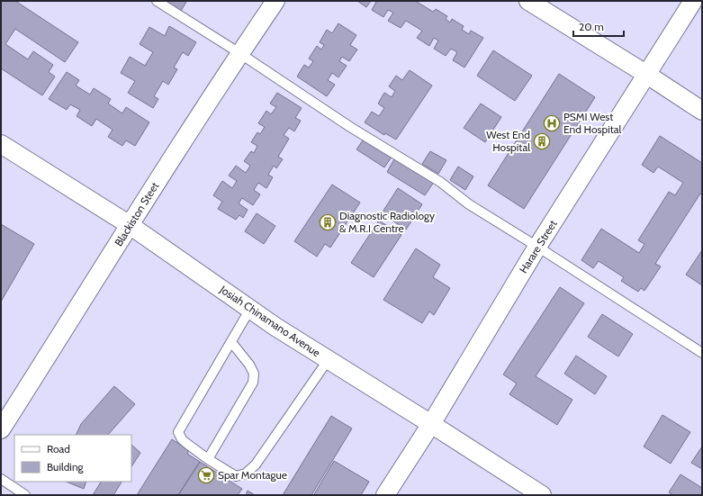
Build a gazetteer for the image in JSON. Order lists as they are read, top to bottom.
{
  "streets": {
    "street": ["Blackiston Steet", "Harare Street", "Josiah Chinamano Avenue"]
  },
  "crossings": [
    ["Blackiston Steet", "Josiah Chinamano Avenue"],
    ["Harare Street", "Josiah Chinamano Avenue"]
  ],
  "places": {
    "hospital": ["PSMI West End Hospital"],
    "building": ["West End Hospital", "Diagnostic Radiology & M.R.I Centre"],
    "supermarket": ["Spar Montague"]
  },
  "legend": ["Road", "Building"],
  "scale_bar": "20 m"
}
